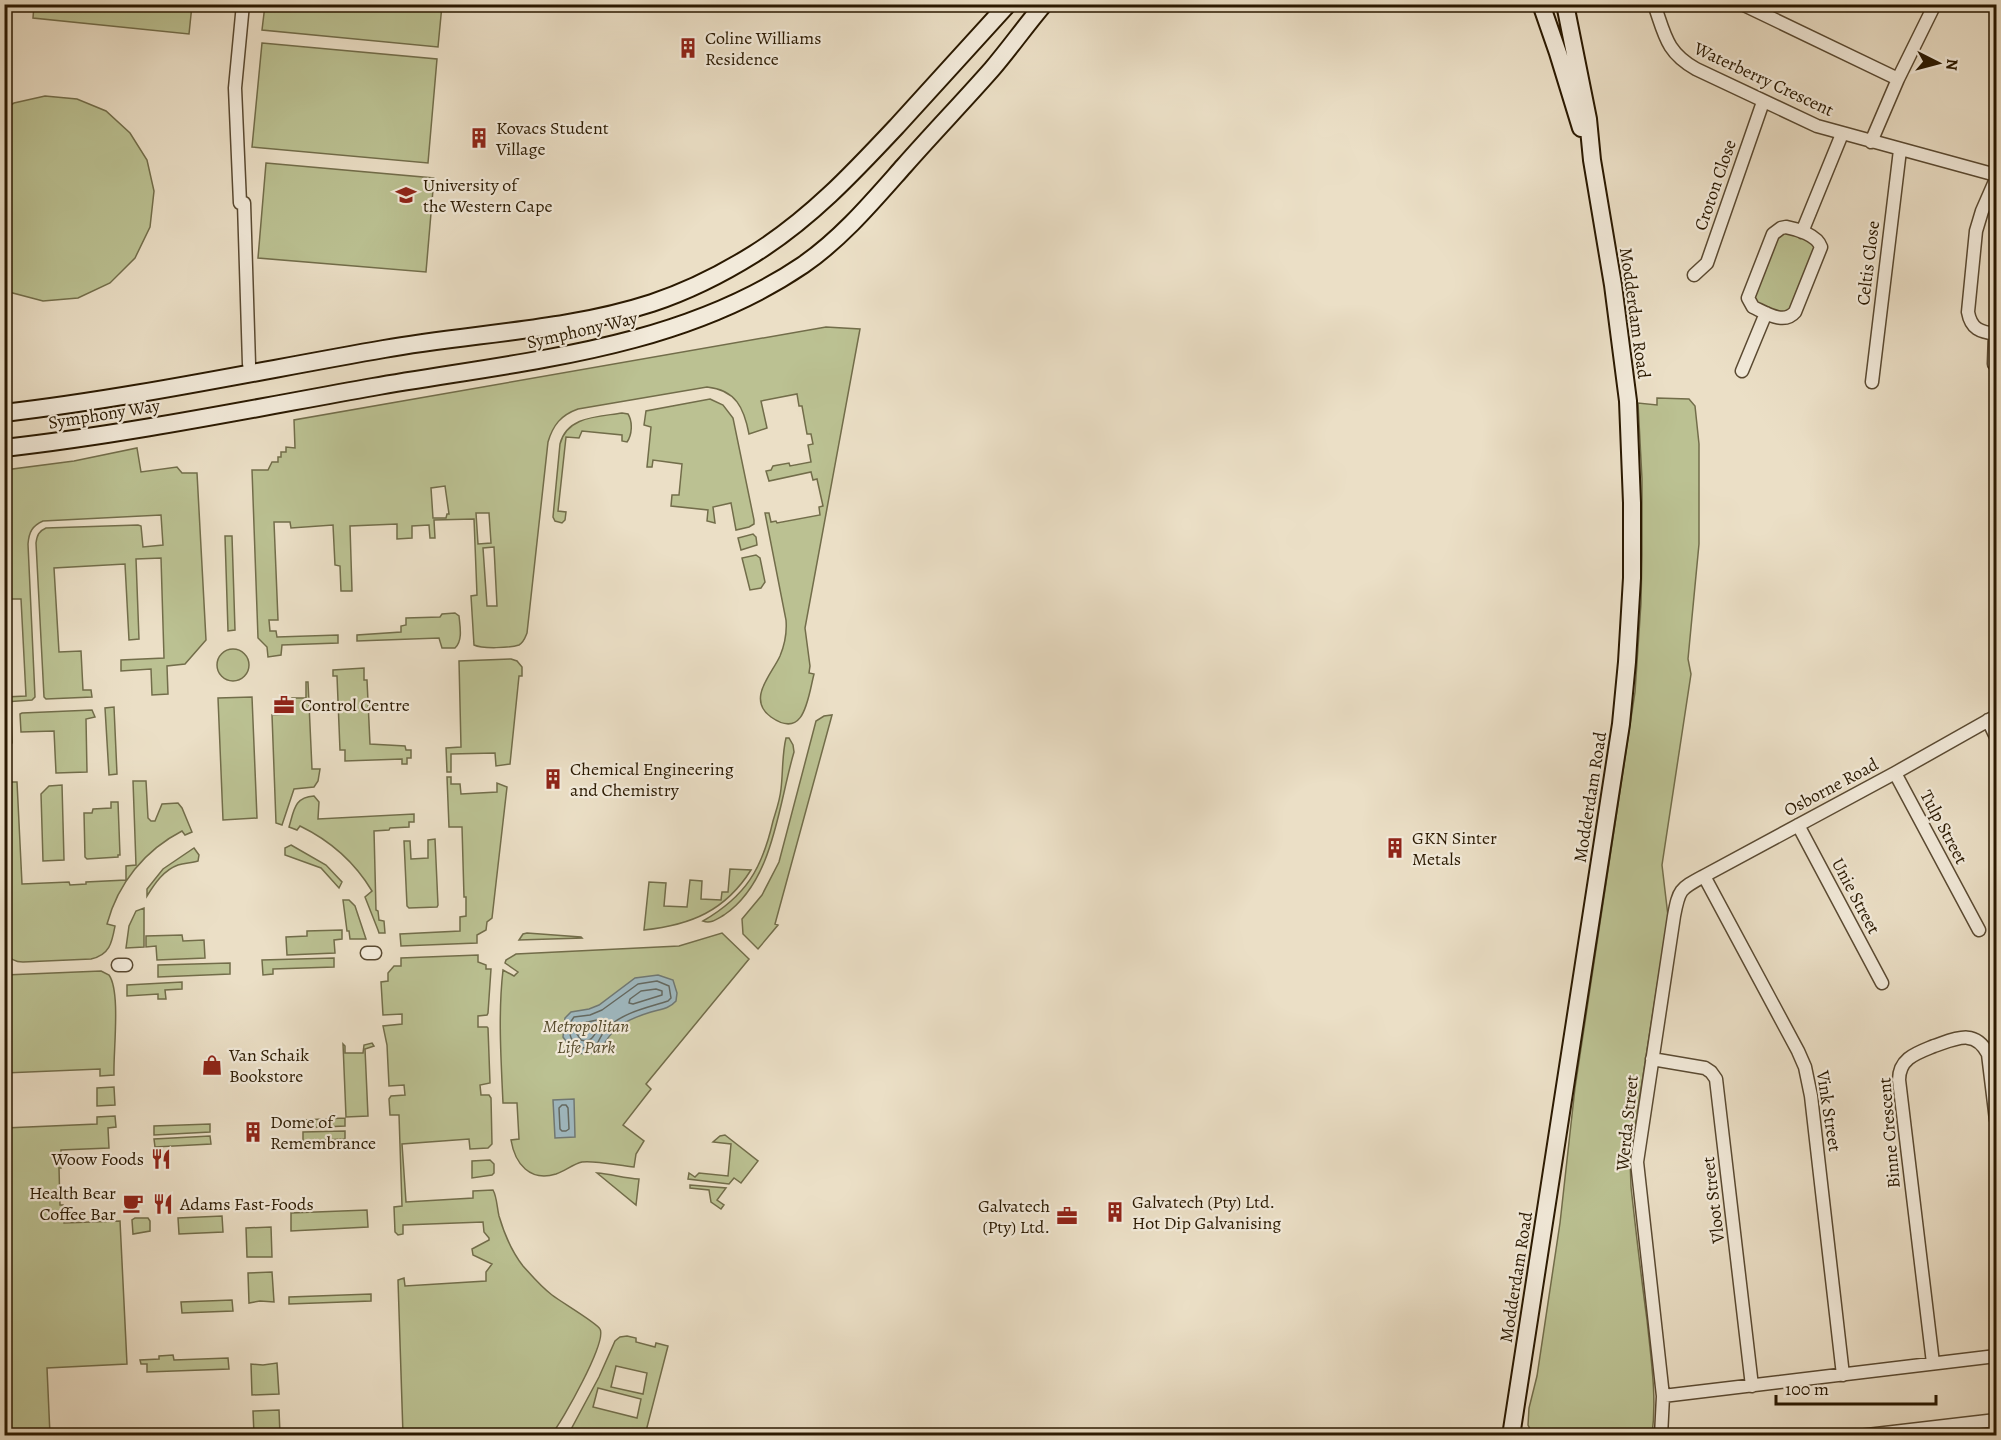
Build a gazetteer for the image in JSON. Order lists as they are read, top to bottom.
{
  "streets": {
    "main road": ["Modderdam Road", "Symphony Way"],
    "street": [
      "Waterberry Crescent",
      "Croton Close",
      "Celtis Close",
      "Osborne Road",
      "Tulp Street",
      "Unie Street",
      "Vink Street",
      "Werda Street",
      "Binne Crescent",
      "Vloot Street"
    ]
  },
  "crossings": [
    ["Waterberry Crescent", "Croton Close"],
    ["Waterberry Crescent", "Celtis Close"],
    ["Osborne Road", "Tulp Street"],
    ["Osborne Road", "Unie Street"],
    ["Osborne Road", "Vink Street"],
    ["Osborne Road", "Werda Street"],
    ["Werda Street", "Vloot Street"]
  ],
  "parks": ["Metropolitan Life Park"],
  "places": {
    "building": [
      "Coline Williams Residence",
      "Kovacs Student Village",
      "Chemical Engineering and Chemistry",
      "GKN Sinter Metals",
      "Dome of Remembrance",
      "Galvatech (Pty) Ltd. Hot Dip Galvanising"
    ],
    "school or university": ["University of the Western Cape"],
    "office": ["Control Centre", "Galvatech (Pty) Ltd."],
    "shop": ["Van Schaik Bookstore"],
    "restaurant": ["Woow Foods", "Adams Fast-Foods"],
    "cafe": ["Health Bear Coffee Bar"]
  },
  "scale_bar": "100 m",
  "north": "right"
}
